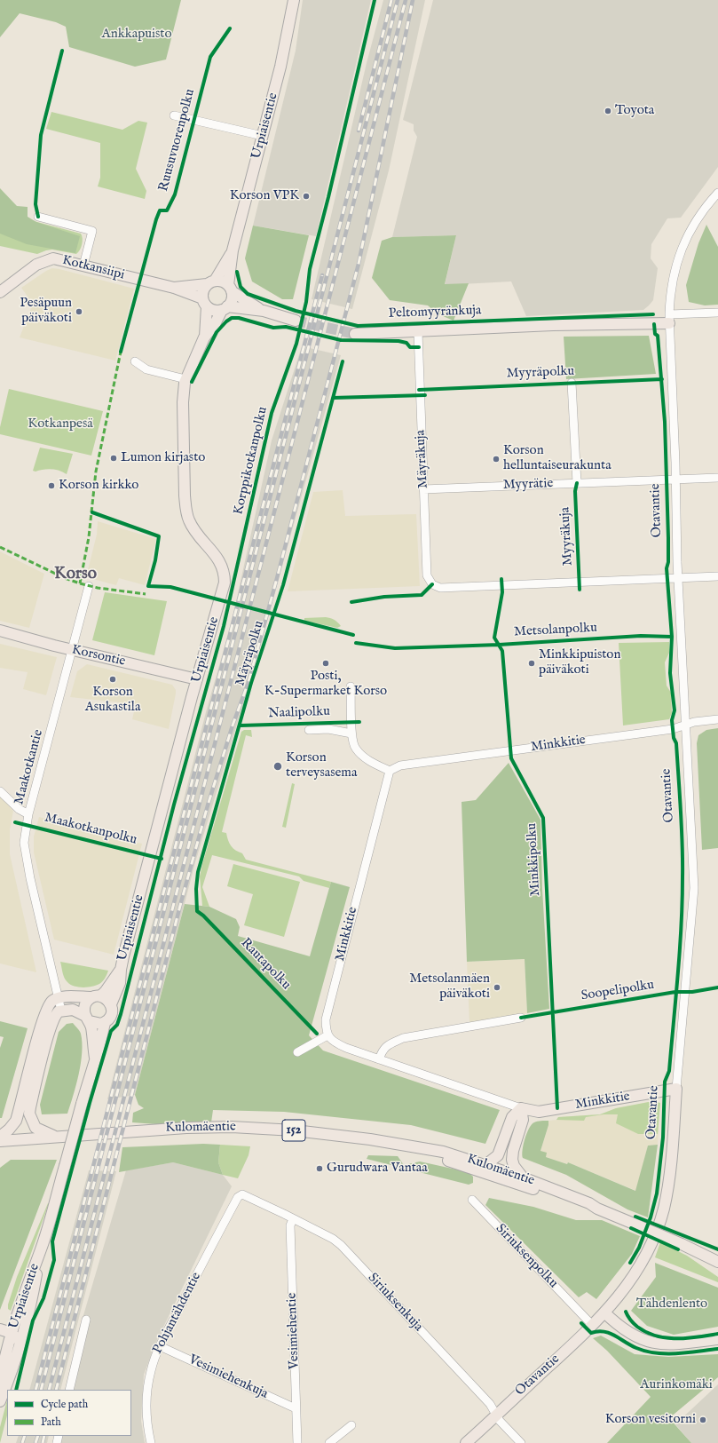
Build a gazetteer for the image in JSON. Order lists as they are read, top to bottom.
{
  "streets": {
    "main road": [
      "Urpiaisentie",
      "Kotkansiipi",
      "Peltomyyränkuja",
      "Otavantie",
      "Korsontie",
      "Minkkitie",
      "Kulomäentie",
      "152"
    ],
    "street": [
      "Mäyräkuja",
      "Myyrätie",
      "Naalipolku",
      "Maakotkantie",
      "Maakotkanpolku",
      "Siriuksenpolku",
      "Siriuksenkuja",
      "Pohjantähdentie",
      "Vesimiehentie",
      "Vesimiehenkuja"
    ],
    "cycle path": [
      "Ruusuvuorenpolku",
      "Myyräpolku",
      "Korppikotkanpolku",
      "Myyräkuja",
      "Metsolanpolku",
      "Mäyräpolku",
      "Minkkipolku",
      "Soopelipolku"
    ]
  },
  "crossings": [
    ["Urpiaisentie", "Kotkansiipi"],
    ["Urpiaisentie", "Korsontie"],
    ["Peltomyyränkuja", "Mäyräkuja"],
    ["Peltomyyränkuja", "Otavantie"],
    ["Mäyräkuja", "Myyrätie"],
    ["Mäyräkuja", "Otavantie"],
    ["Myyrätie", "Otavantie"],
    ["Otavantie", "Minkkitie"],
    ["Otavantie", "Siriuksenpolku"],
    ["Otavantie", "Siriuksenkuja"],
    ["Korsontie", "Maakotkantie"],
    ["Maakotkantie", "Maakotkanpolku"],
    ["Siriuksenkuja", "Pohjantähdentie"],
    ["Siriuksenkuja", "Vesimiehentie"],
    ["Pohjantähdentie", "Vesimiehenkuja"],
    ["Vesimiehentie", "Vesimiehenkuja"]
  ],
  "districts": ["Korso"],
  "parks": [
    "Ankkapuisto",
    "Kotkanpesä",
    "Tähdenlento",
    "Aurinkomäki"
  ],
  "places": [
    "Toyota",
    "Korson VPK",
    "Pesäpuun päiväkoti",
    "Lumon kirjasto",
    "Korson helluntaiseurakunta",
    "Korson kirkko",
    "Posti, K-Supermarket Korso",
    "Minkkipuiston päiväkoti",
    "Korson Asukastila",
    "Korson terveysasema",
    "Metsolanmäen päiväkoti",
    "Gurudwara Vantaa",
    "Korson vesitorni"
  ],
  "legend": ["Cycle path", "Path"]
}
